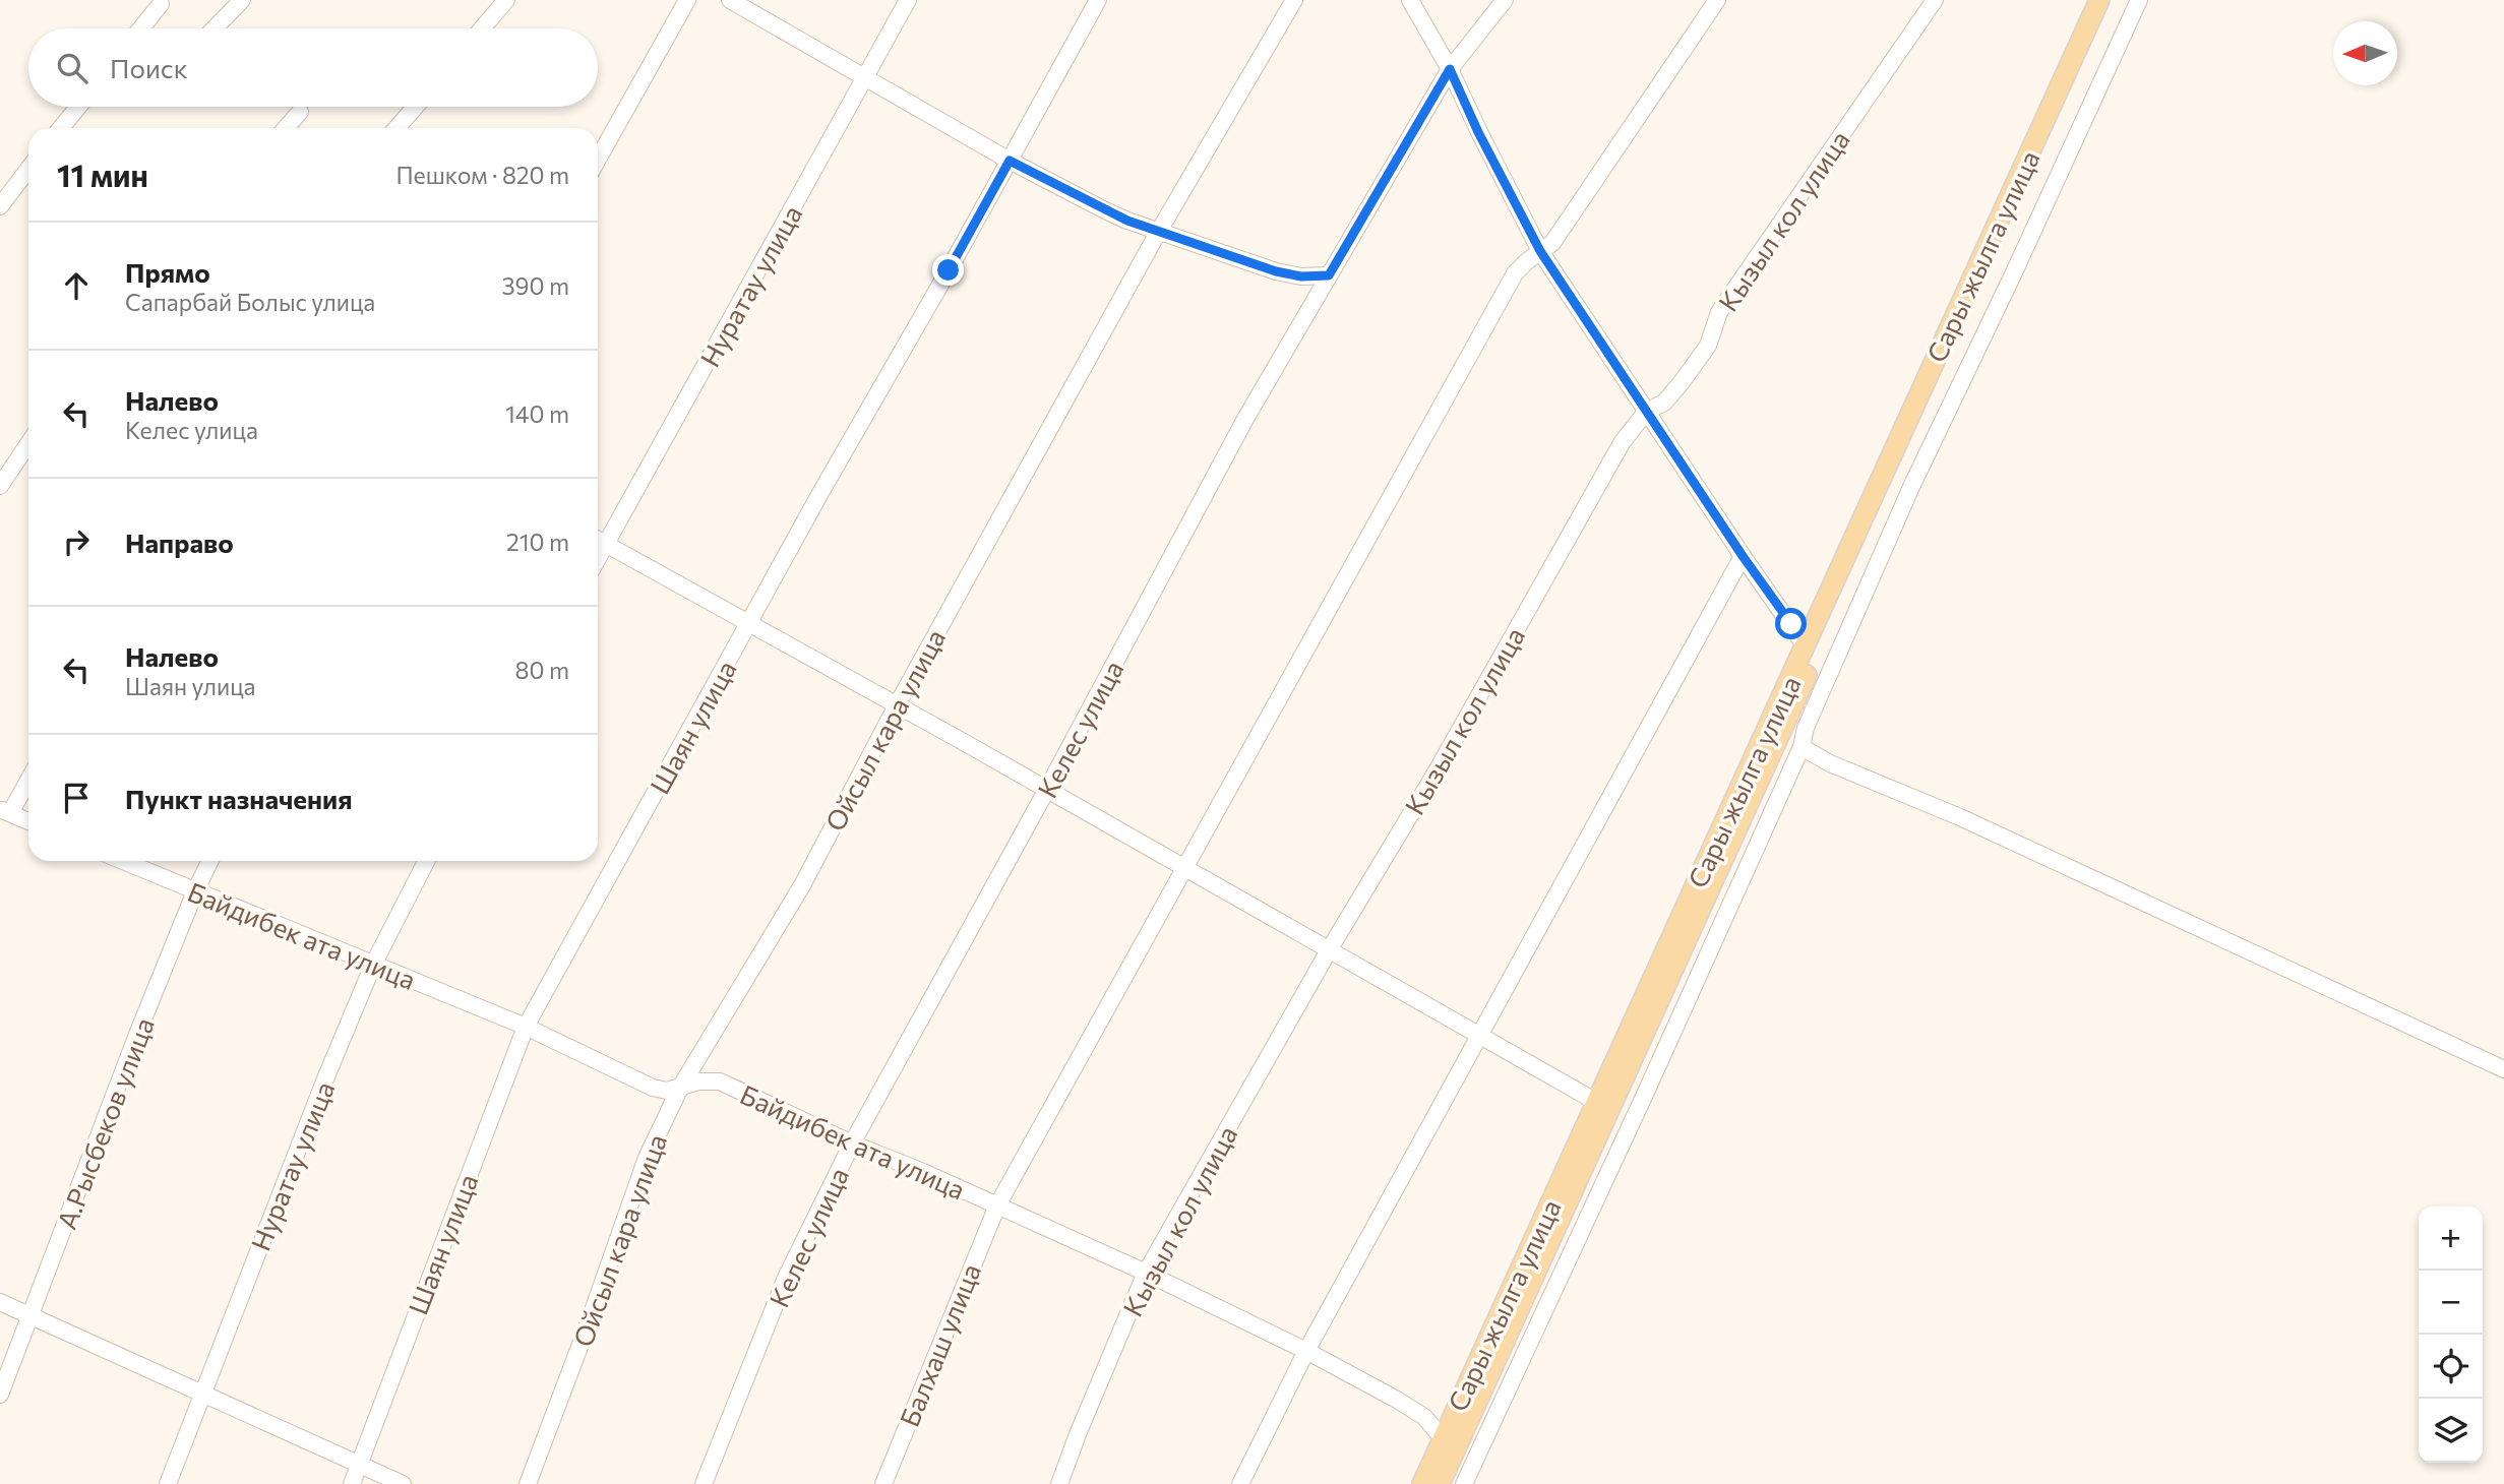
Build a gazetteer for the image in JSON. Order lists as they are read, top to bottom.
{
  "streets": {
    "main road": ["Сары жылга улица"],
    "street": [
      "Кызыл кол улица",
      "Нуратау улица",
      "Шаян улица",
      "Келес улица",
      "Ойсыл кара улица",
      "Байдибек ата улица",
      "А.Рысбеков улица",
      "Балхаш улица"
    ]
  },
  "crossings": [
    ["Кызыл кол улица", "Байдибек ата улица"],
    ["Сары жылга улица", "Байдибек ата улица"],
    ["Нуратау улица", "Байдибек ата улица"],
    ["Шаян улица", "Байдибек ата улица"],
    ["Келес улица", "Байдибек ата улица"],
    ["Ойсыл кара улица", "Байдибек ата улица"],
    ["Байдибек ата улица", "А.Рысбеков улица"],
    ["Байдибек ата улица", "Балхаш улица"]
  ],
  "north": "left",
  "page": {
    "search": "Поиск",
    "heading": ["11 мин", "Пешком · 820 m"],
    "list": [
      ["Прямо", "Сапарбай Болыс улица", "390 m"],
      ["Налево", "Келес улица", "140 m"],
      ["Направо", "210 m"],
      ["Налево", "Шаян улица", "80 m"],
      "Пункт назначения"
    ],
    "map_buttons": ["+", "−"]
  }
}
